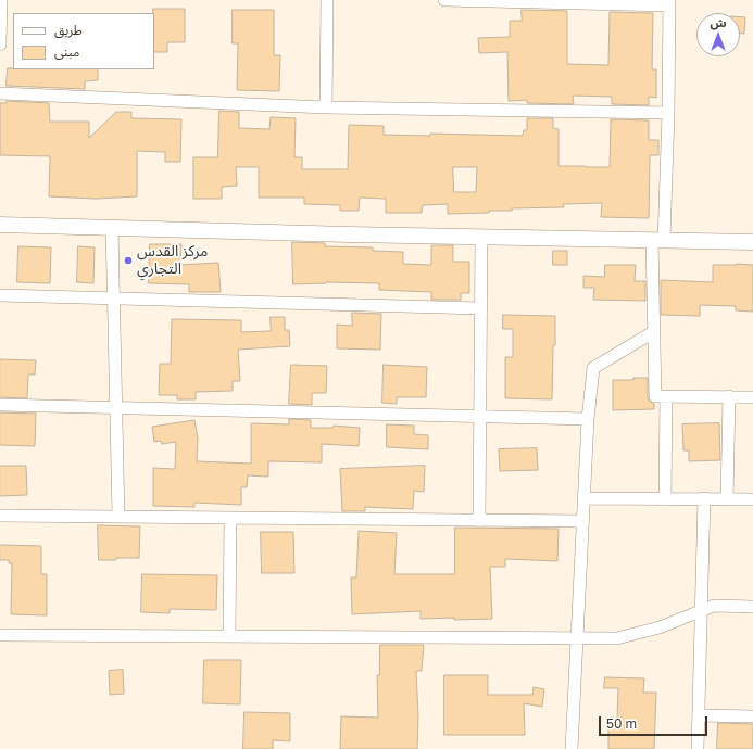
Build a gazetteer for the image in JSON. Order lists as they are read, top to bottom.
{
  "places": ["مركز القدس التجاري"],
  "legend": ["طريق", "مبنى"],
  "scale_bar": "50 m",
  "north": "top"
}
